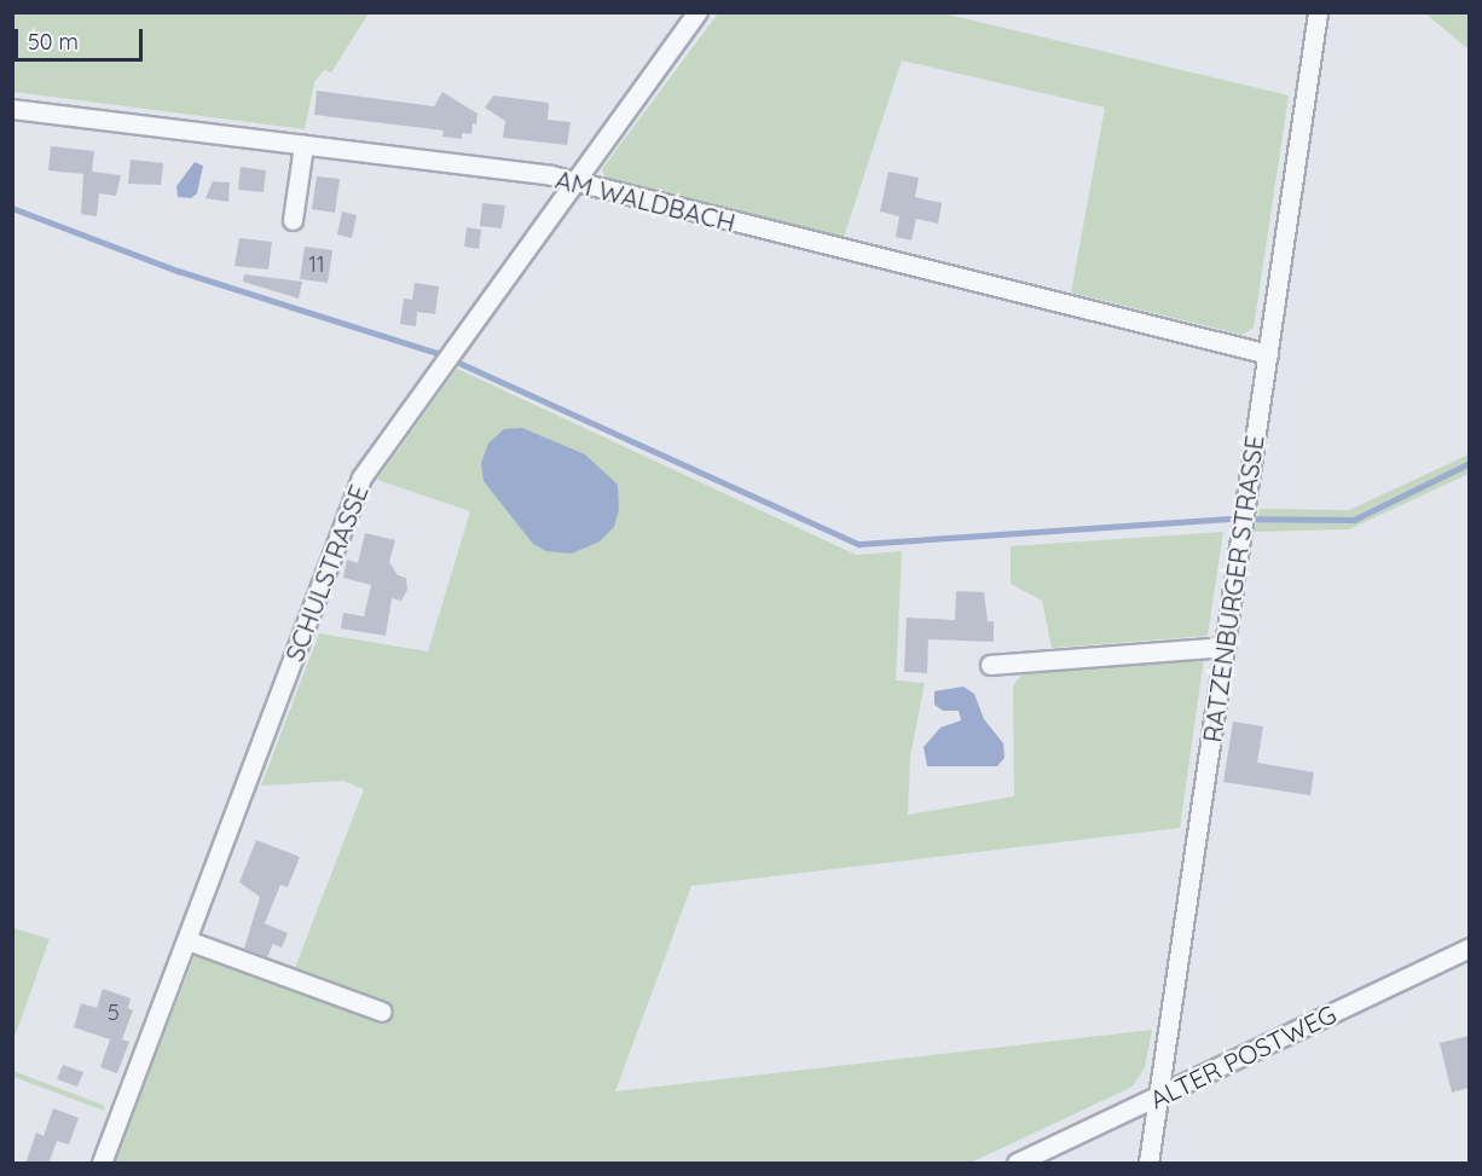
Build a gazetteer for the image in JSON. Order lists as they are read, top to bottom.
{
  "streets": {
    "street": [
      "AM WALDBACH",
      "SCHULSTRASSE",
      "RATZENBURGER STRASSE",
      "ALTER POSTWEG"
    ]
  },
  "crossings": [
    ["AM WALDBACH", "SCHULSTRASSE"],
    ["AM WALDBACH", "RATZENBURGER STRASSE"],
    ["RATZENBURGER STRASSE", "ALTER POSTWEG"]
  ],
  "house_numbers": ["11", "5"],
  "scale_bar": "50 m"
}
